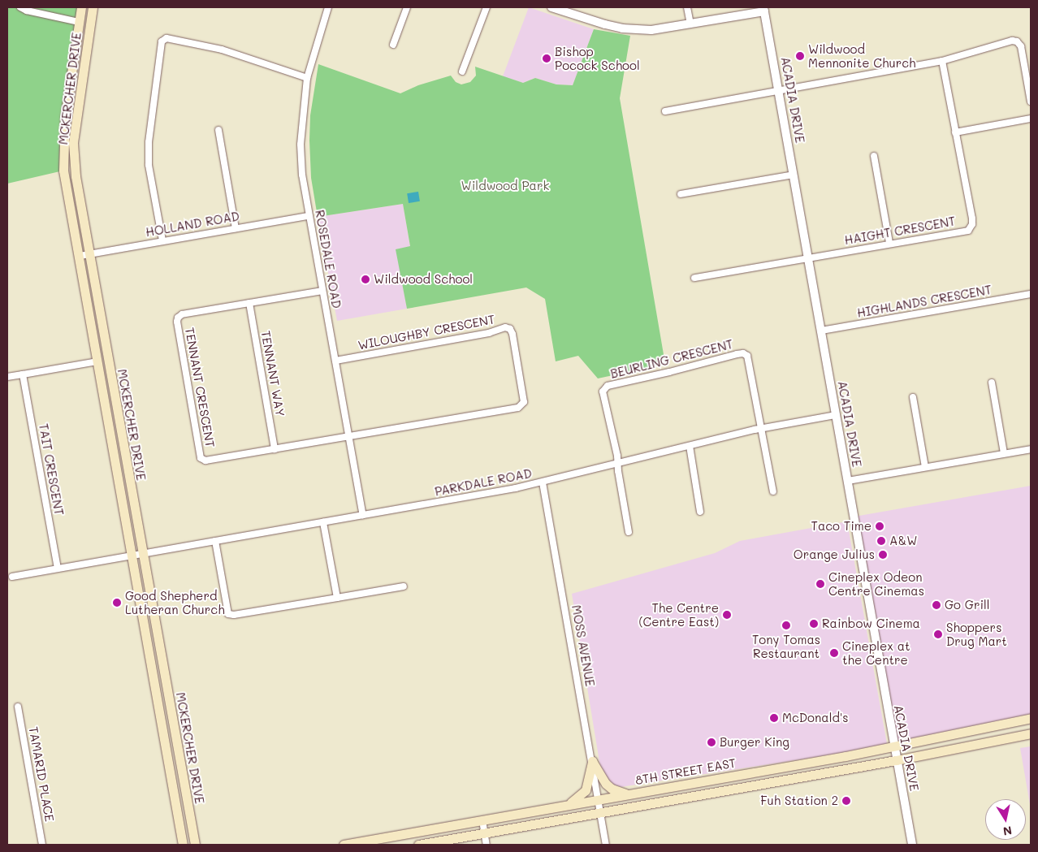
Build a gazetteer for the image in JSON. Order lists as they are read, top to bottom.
{
  "streets": {
    "main road": ["MCKERCHER DRIVE", "8TH STREET EAST"],
    "street": [
      "ACADIA DRIVE",
      "HOLLAND ROAD",
      "HAIGHT CRESCENT",
      "ROSEDALE ROAD",
      "HIGHLANDS CRESCENT",
      "WILOUGHBY CRESCENT",
      "BEURLING CRESCENT",
      "TENNANT WAY",
      "TENNANT CRESCENT",
      "TAIT CRESCENT",
      "PARKDALE ROAD",
      "MOSS AVENUE",
      "TAMARID PLACE"
    ]
  },
  "crossings": [
    ["MCKERCHER DRIVE", "HOLLAND ROAD"],
    ["MCKERCHER DRIVE", "PARKDALE ROAD"],
    ["ACADIA DRIVE", "HAIGHT CRESCENT"],
    ["ACADIA DRIVE", "HIGHLANDS CRESCENT"],
    ["ACADIA DRIVE", "PARKDALE ROAD"],
    ["ACADIA DRIVE", "8TH STREET EAST"],
    ["HOLLAND ROAD", "ROSEDALE ROAD"],
    ["ROSEDALE ROAD", "WILOUGHBY CRESCENT"],
    ["ROSEDALE ROAD", "TENNANT CRESCENT"],
    ["ROSEDALE ROAD", "PARKDALE ROAD"],
    ["WILOUGHBY CRESCENT", "TENNANT CRESCENT"],
    ["BEURLING CRESCENT", "PARKDALE ROAD"],
    ["TENNANT WAY", "TENNANT CRESCENT"],
    ["PARKDALE ROAD", "MOSS AVENUE"],
    ["MOSS AVENUE", "8TH STREET EAST"]
  ],
  "parks": ["Wildwood Park"],
  "places": [
    "Wildwood Mennonite Church",
    "Bishop Pocock School",
    "Wildwood School",
    "Taco Time",
    "A&W",
    "Orange Julius",
    "Cineplex Odeon Centre Cinemas",
    "Good Shepherd Lutheran Church",
    "Go Grill",
    "The Centre (Centre East)",
    "Rainbow Cinema",
    "Tony Tomas Restaurant",
    "Shoppers Drug Mart",
    "Cineplex at the Centre",
    "McDonald's",
    "Burger King",
    "Fuh Station 2"
  ],
  "north": "bottom"
}
